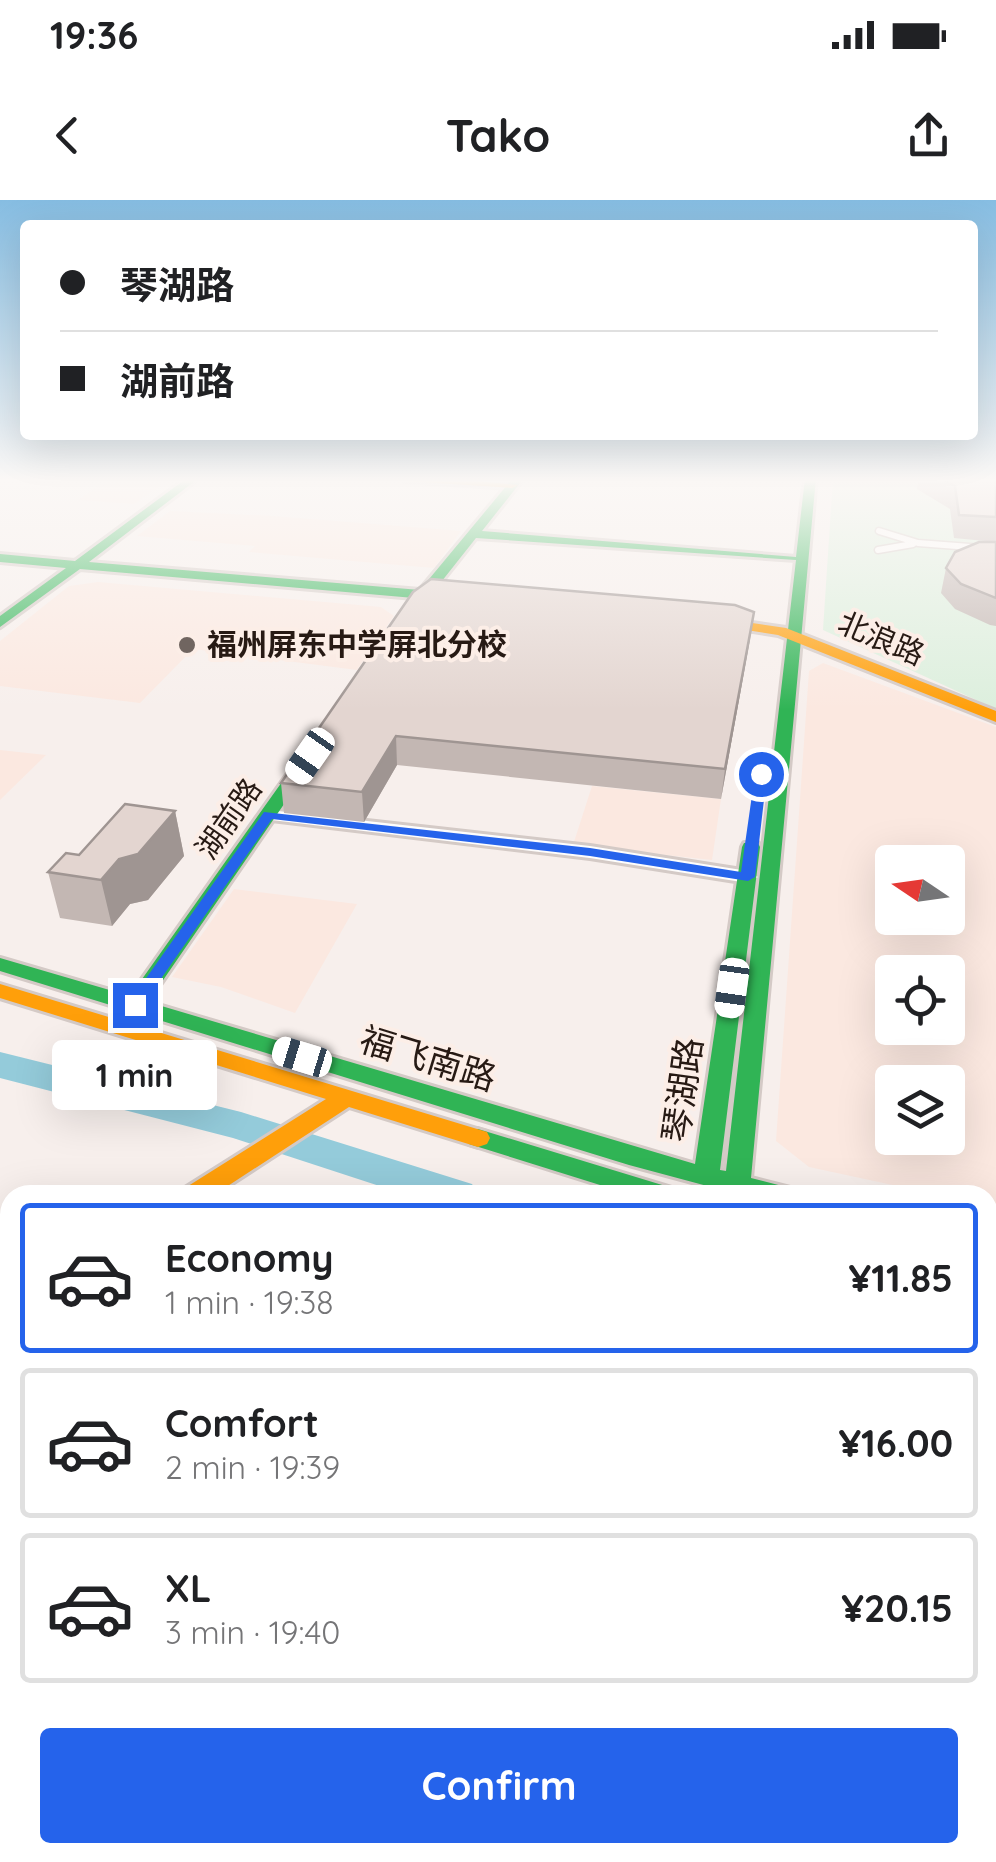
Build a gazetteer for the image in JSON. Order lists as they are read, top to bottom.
{
  "streets": {
    "main road": [
      "北浪路",
      "湖前路",
      "福飞南路",
      "琴湖路"
    ]
  },
  "crossings": [
    ["北浪路", "琴湖路"],
    ["湖前路", "福飞南路"],
    ["福飞南路", "琴湖路"]
  ],
  "places": ["福州屏东中学屏北分校"],
  "north": "left",
  "page": {
    "status": "19:36",
    "header": "Tako",
    "banner": ["琴湖路", "湖前路"],
    "bubble": "1 min",
    "list": [
      {
        "name": "Economy",
        "note": "1 min · 19:38",
        "value": "¥11.85"
      },
      {
        "name": "Comfort",
        "note": "2 min · 19:39",
        "value": "¥16.00"
      },
      {
        "name": "XL",
        "note": "3 min · 19:40",
        "value": "¥20.15"
      }
    ],
    "buttons": "Confirm"
  }
}
